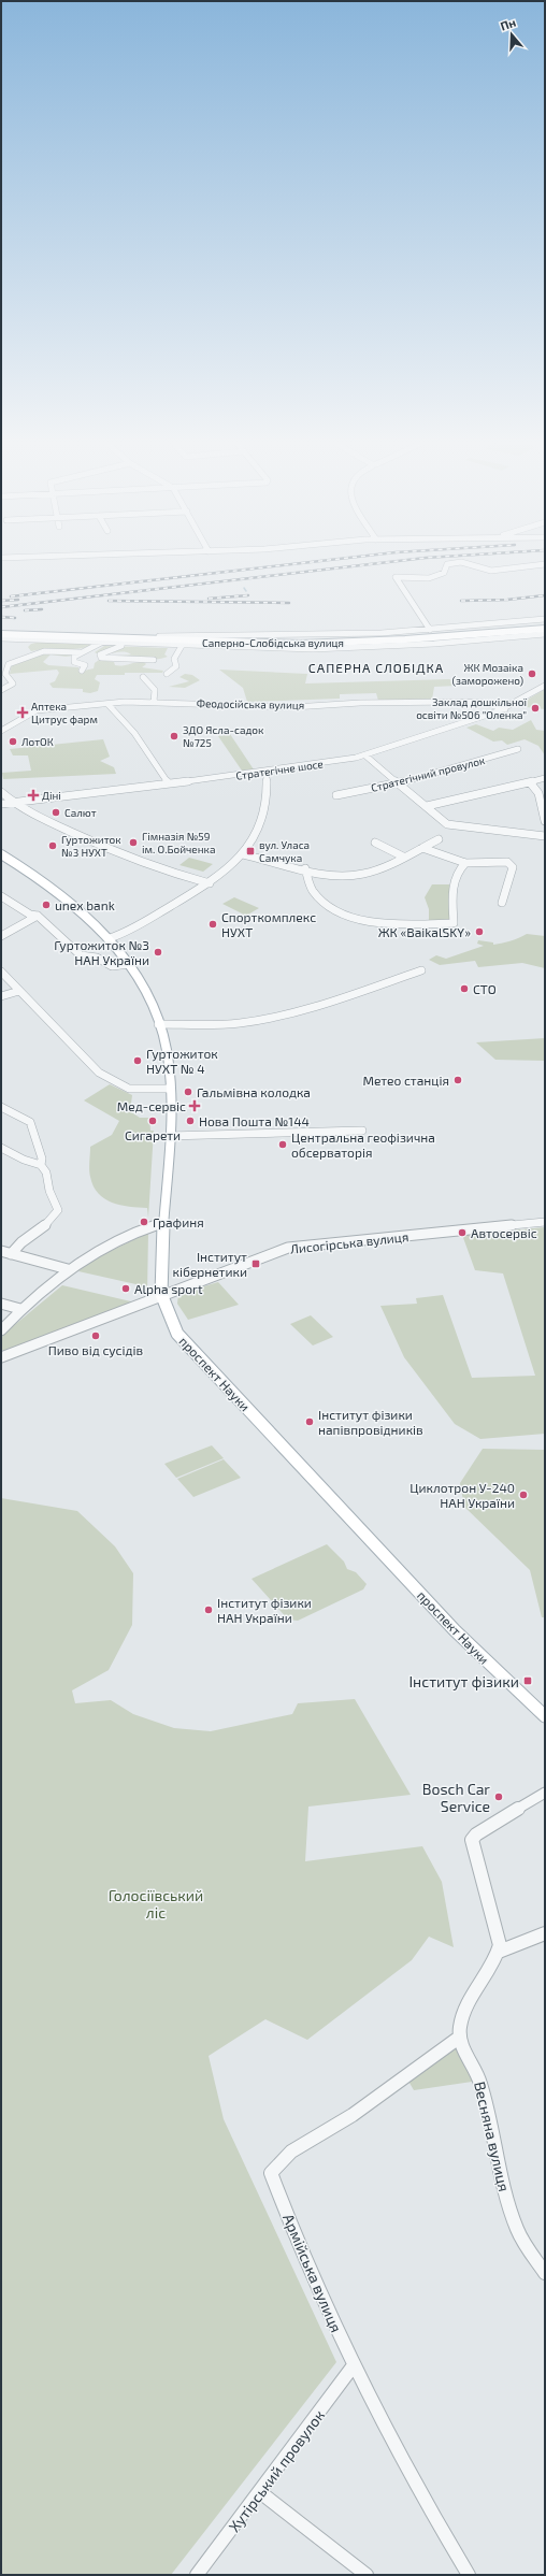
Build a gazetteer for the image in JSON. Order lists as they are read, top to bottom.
{
  "streets": {
    "main road": ["Саперно-Слобідська вулиця", "проспект Науки"],
    "street": [
      "Феодосійська вулиця",
      "Стратегічне шосе",
      "Стратегічний провулок",
      "Лисогірська вулиця",
      "Весняна вулиця",
      "Армійська вулиця",
      "Хутірський провулок"
    ]
  },
  "crossings": [
    ["Феодосійська вулиця", "Стратегічне шосе"],
    ["Лисогірська вулиця", "проспект Науки"],
    ["Весняна вулиця", "Армійська вулиця"],
    ["Армійська вулиця", "Хутірський провулок"]
  ],
  "districts": ["САПЕРНА СЛОБІДКА"],
  "parks": ["Голосіївський ліс"],
  "places": {
    "other": [
      "ЖК Мозаіка (заморожено)",
      "Заклад дошкільної освіти №506 \"Оленка\"",
      "ЗДО Ясла-садок №725",
      "ЛотОК",
      "Салют",
      "Гімназія №59 ім. О.Бойченка",
      "Гуртожиток №3 НУХТ",
      "unex bank",
      "Спорткомплекс НУХТ",
      "ЖК «BaikalSKY»",
      "Гуртожиток №3 НАН України",
      "СТО",
      "Гуртожиток НУХТ № 4",
      "Метео станція",
      "Гальмівна колодка",
      "Сигарети",
      "Нова Пошта №144",
      "Центральна геофізична обсерваторія",
      "Графиня",
      "Автосервіс",
      "Alpha sport",
      "Пиво від сусідів",
      "Інститут фізики напівпровідників",
      "Циклотрон У-240 НАН України",
      "Інститут фізики НАН України",
      "Bosch Car Service"
    ],
    "health": ["Аптека Цитрус фарм", "Діні", "Мед-сервіс"],
    "transit": ["вул. Уласа Самчука", "Інститут кібернетики", "Інститут фізики"]
  },
  "north": "top"
}
